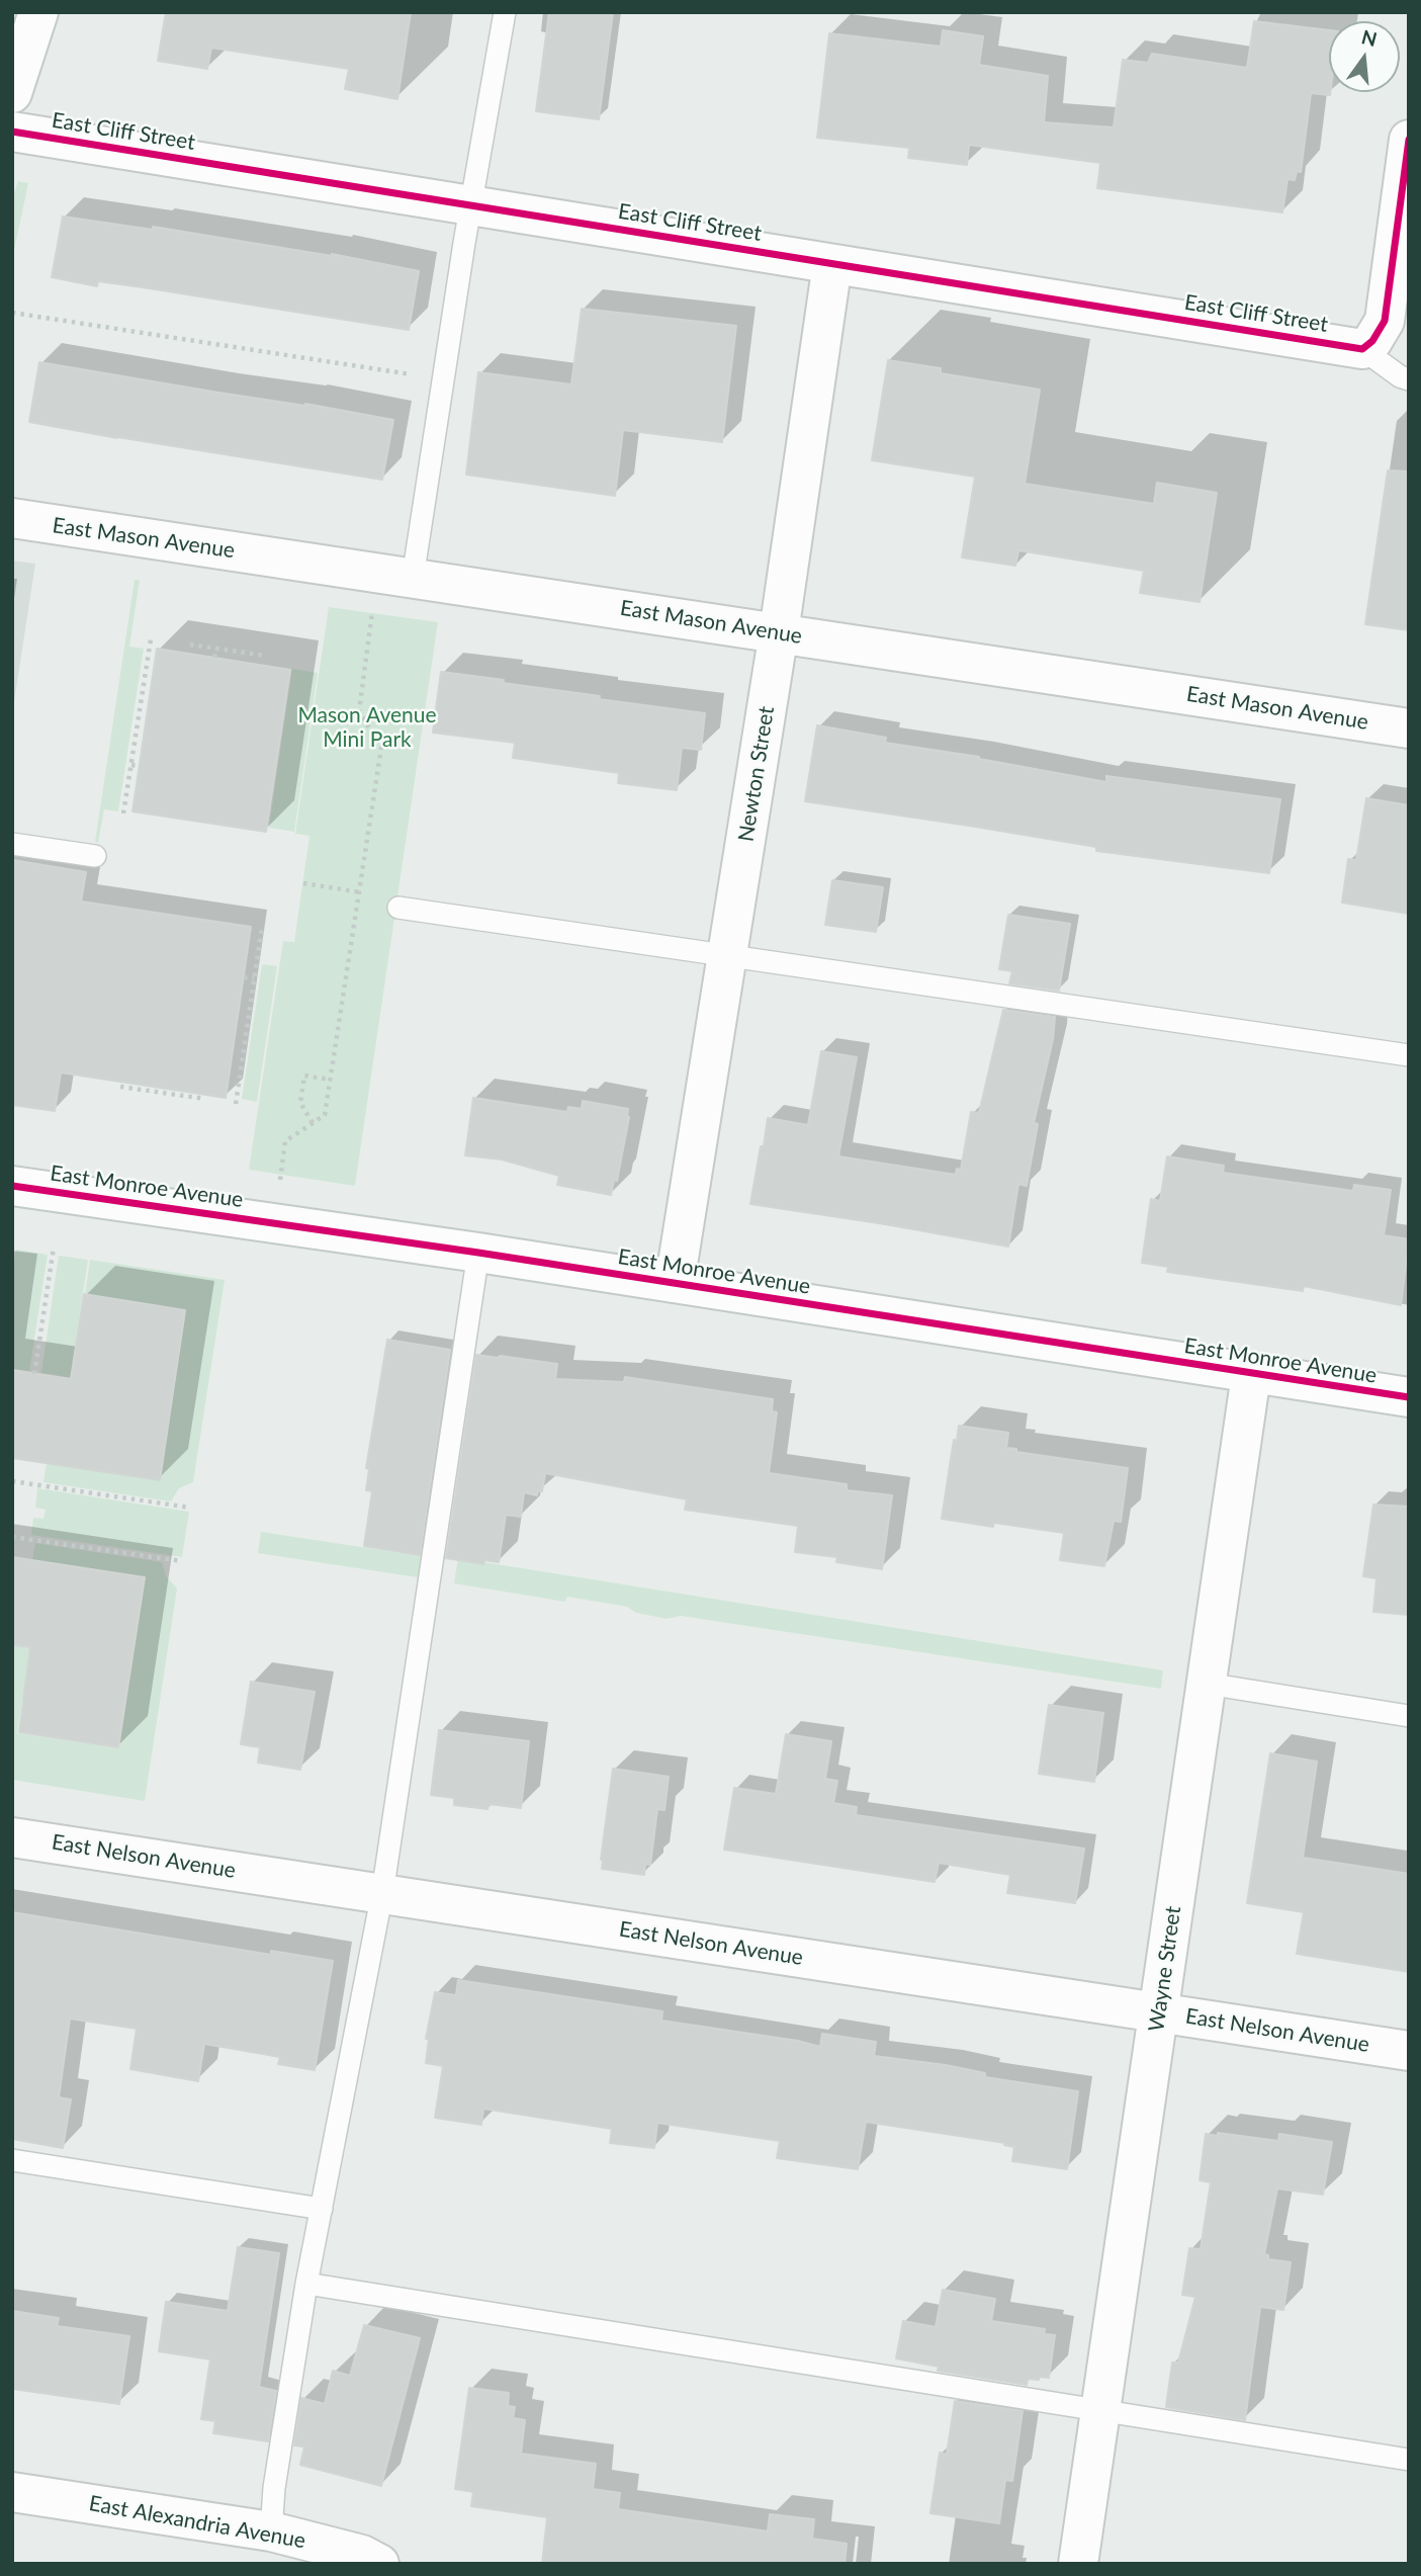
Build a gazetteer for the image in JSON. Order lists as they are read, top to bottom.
{
  "streets": {
    "street": [
      "East Cliff Street",
      "East Mason Avenue",
      "Newton Street",
      "East Monroe Avenue",
      "East Nelson Avenue",
      "Wayne Street",
      "East Alexandria Avenue"
    ]
  },
  "crossings": [
    ["East Cliff Street", "Newton Street"],
    ["East Mason Avenue", "Newton Street"],
    ["Newton Street", "East Monroe Avenue"],
    ["East Monroe Avenue", "Wayne Street"],
    ["East Nelson Avenue", "Wayne Street"]
  ],
  "parks": ["Mason Avenue Mini Park"],
  "north": "top"
}
